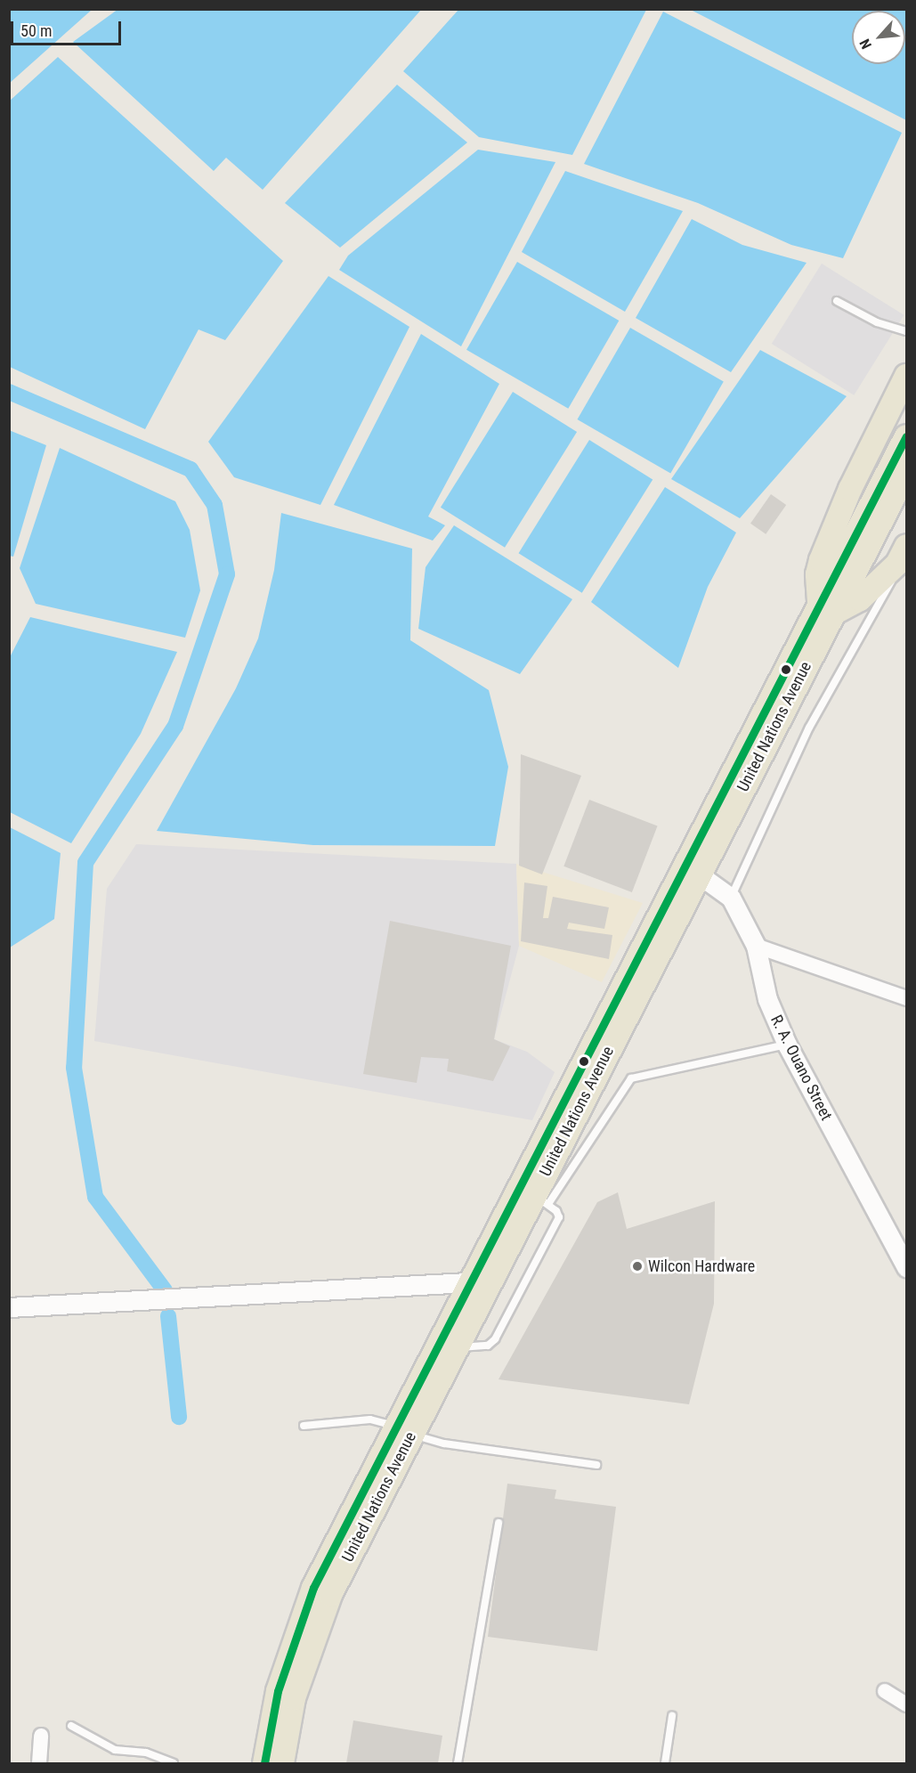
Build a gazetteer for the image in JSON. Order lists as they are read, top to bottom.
{
  "streets": {
    "main road": ["United Nations Avenue"],
    "street": ["R. A. Ouano Street"]
  },
  "crossings": [
    ["United Nations Avenue", "R. A. Ouano Street"]
  ],
  "places": ["Wilcon Hardware"],
  "scale_bar": "50 m",
  "north": "bottom left"
}
